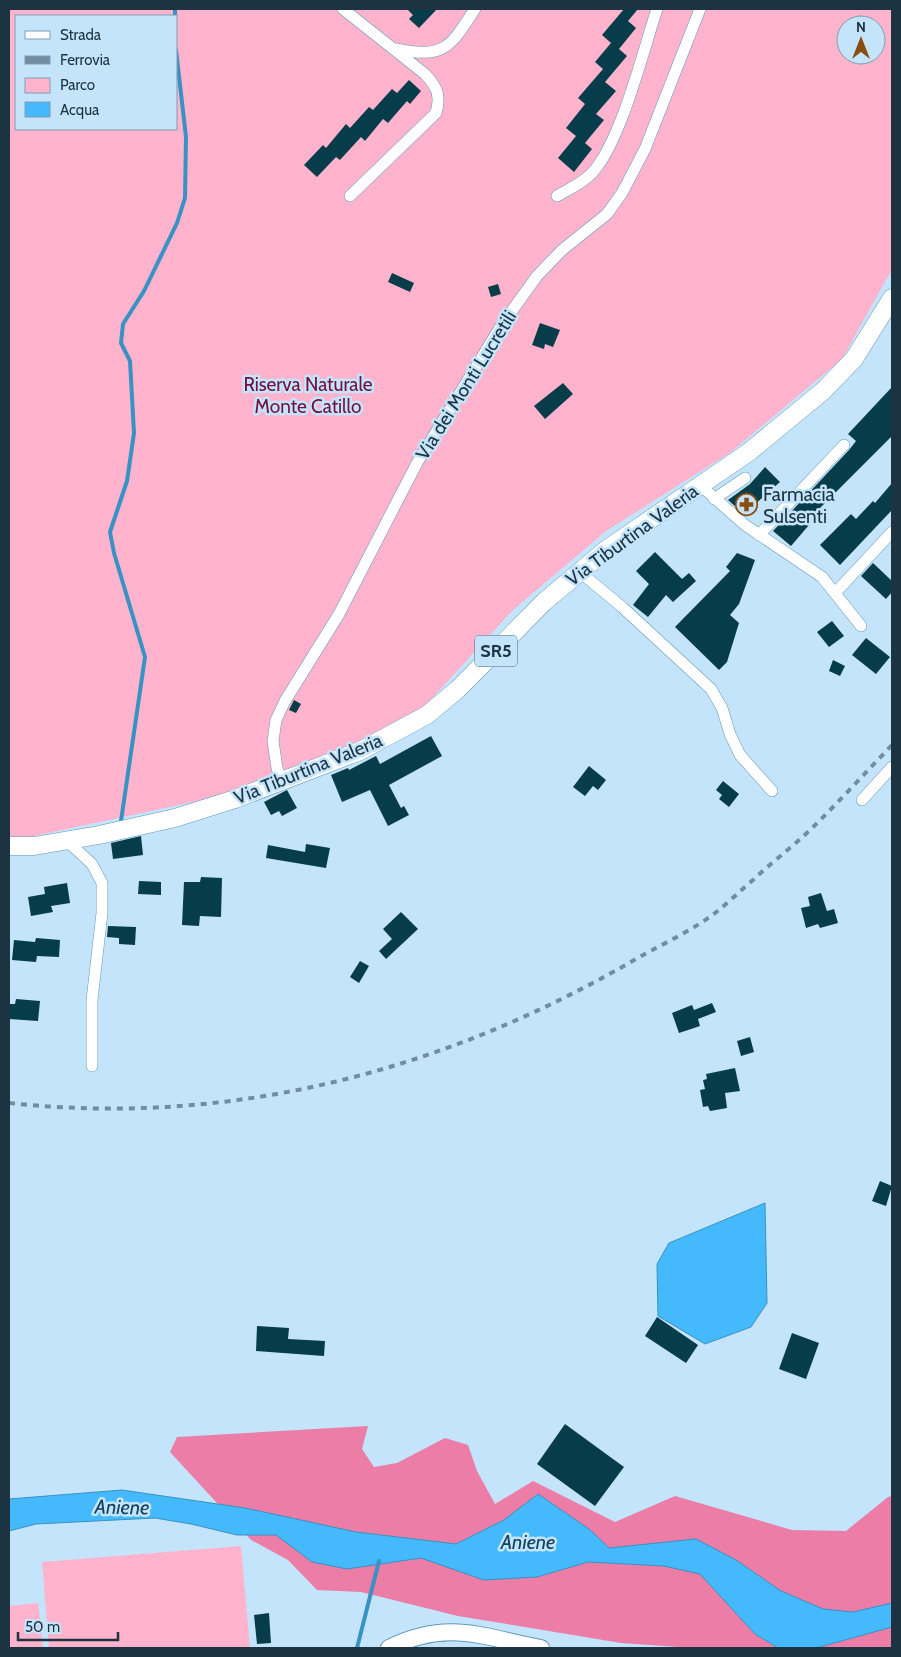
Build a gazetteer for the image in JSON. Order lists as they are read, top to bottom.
{
  "streets": {
    "main road": ["Via Tiburtina Valeria", "SR5"],
    "street": ["Via dei Monti Lucretili"]
  },
  "crossings": [
    ["Via dei Monti Lucretili", "Via Tiburtina Valeria"]
  ],
  "water": ["Aniene"],
  "parks": ["Riserva Naturale Monte Catillo"],
  "places": {
    "pharmacy": ["Farmacia Sulsenti"]
  },
  "legend": [
    "Strada",
    "Ferrovia",
    "Parco",
    "Acqua"
  ],
  "scale_bar": "50 m",
  "north": "top"
}
